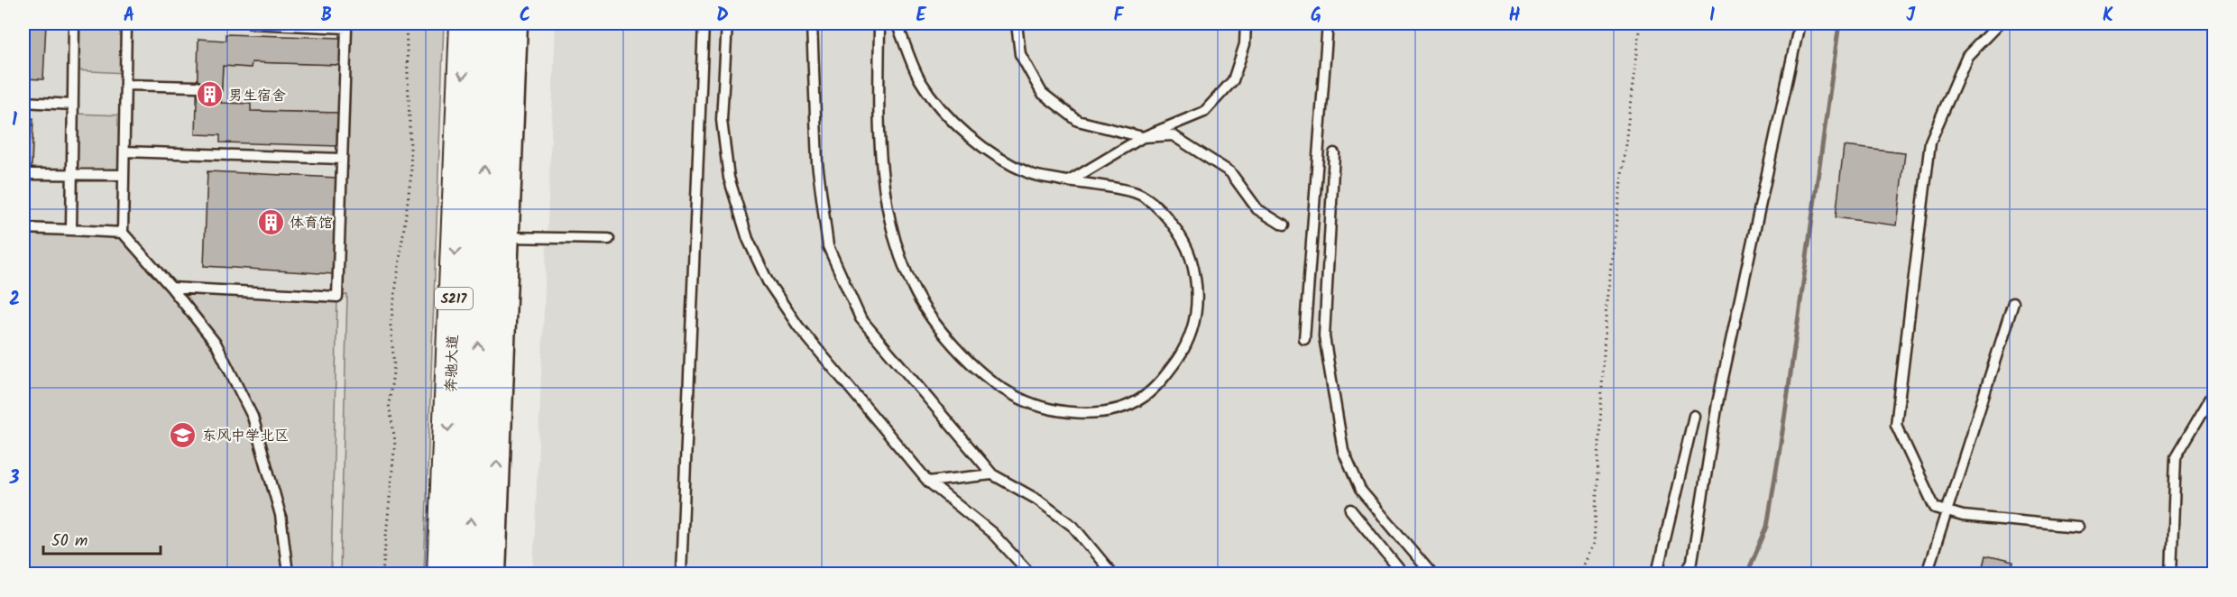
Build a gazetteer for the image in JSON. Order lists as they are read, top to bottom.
{
  "streets": {
    "main road": ["S217", "奔驰大道"]
  },
  "places": {
    "building": ["男生宿舍", "体育馆"],
    "school or university": ["东风中学北区"]
  },
  "scale_bar": "50 m",
  "grid": {
    "columns": [
      "A",
      "B",
      "C",
      "D",
      "E",
      "F",
      "G",
      "H",
      "I",
      "J",
      "K"
    ],
    "rows": ["1", "2", "3"]
  }
}
